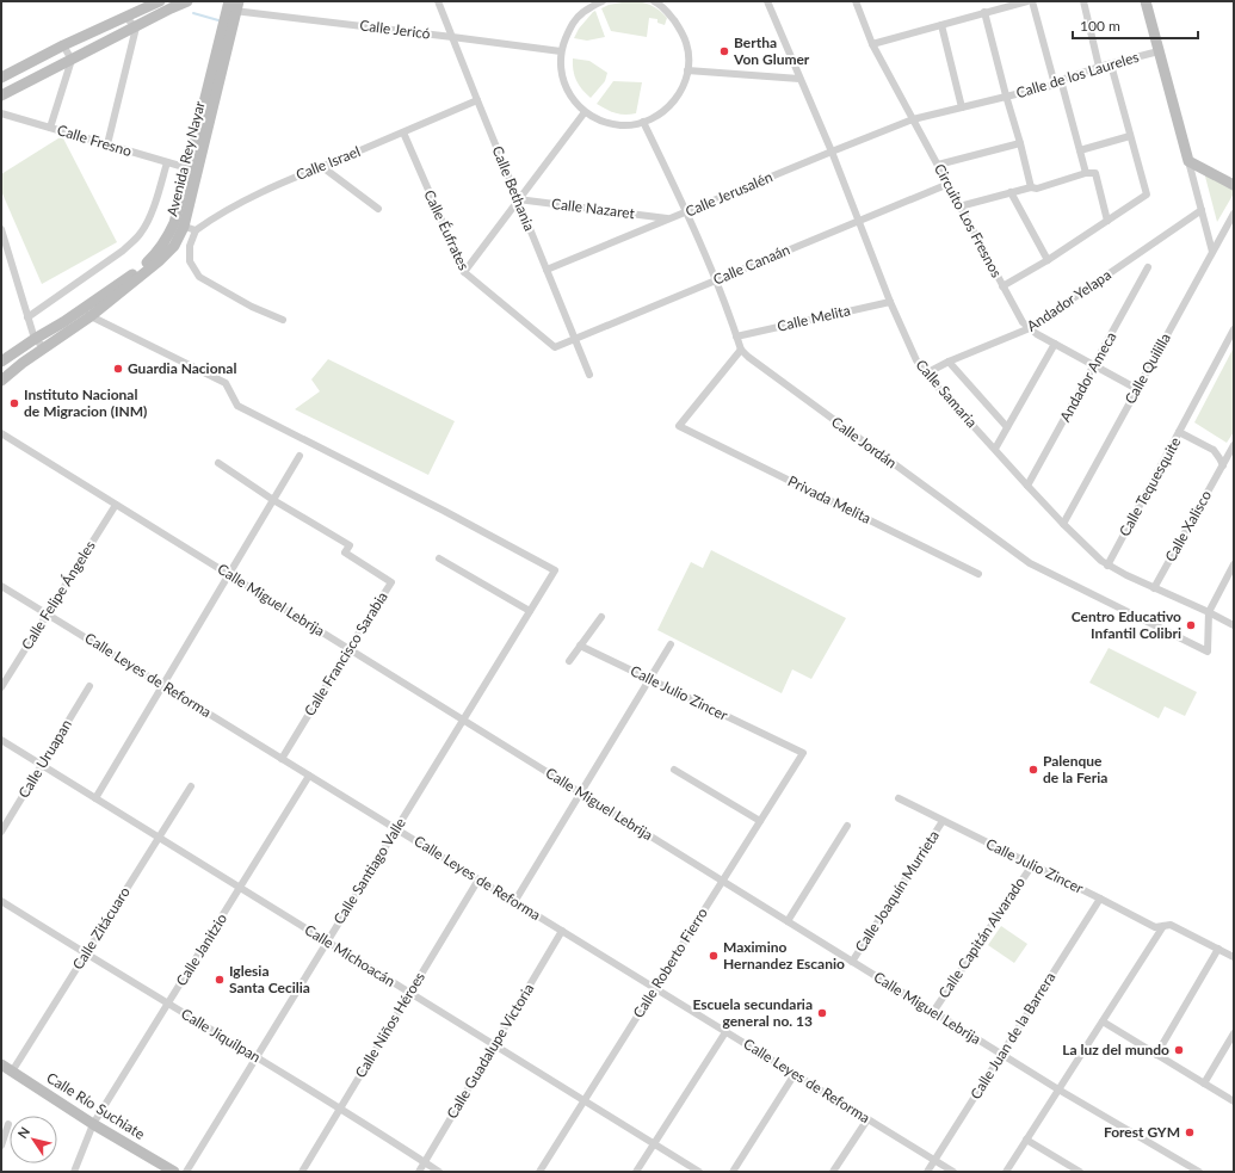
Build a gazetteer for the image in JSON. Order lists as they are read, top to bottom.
{
  "streets": {
    "main road": ["Avenida Rey Nayar", "Calle Río Suchiate"],
    "street": [
      "Calle Jericó",
      "Calle de los Laureles",
      "Calle Fresno",
      "Calle Israel",
      "Calle Bethania",
      "Calle Jerusalén",
      "Calle Nazaret",
      "Circuito Los Fresnos",
      "Calle Éufrates",
      "Calle Canaán",
      "Andador Yelapa",
      "Calle Melita",
      "Calle Quililla",
      "Andador Ameca",
      "Calle Samaria",
      "Calle Jordán",
      "Calle Tequesquite",
      "Privada Melita",
      "Calle Xalisco",
      "Calle Felipe Ángeles",
      "Calle Miguel Lebrija",
      "Calle Francisco Sarabia",
      "Calle Leyes de Reforma",
      "Calle Julio Zincer",
      "Calle Uruapan",
      "Calle Santiago Valle",
      "Calle Joaquín Murrieta",
      "Calle Zitácuaro",
      "Calle Capitán Alvarado",
      "Calle Janitzio",
      "Calle Michoacán",
      "Calle Roberto Fierro",
      "Calle Niños Héroes",
      "Calle Jiquilpan",
      "Calle Juan de la Barrera",
      "Calle Guadalupe Victoria"
    ]
  },
  "crossings": [
    ["Calle Jericó", "Avenida Rey Nayar"],
    ["Calle Jericó", "Calle Bethania"],
    ["Calle de los Laureles", "Calle Jerusalén"],
    ["Calle de los Laureles", "Circuito Los Fresnos"],
    ["Calle Fresno", "Avenida Rey Nayar"],
    ["Avenida Rey Nayar", "Calle Santiago Valle"],
    ["Calle Israel", "Calle Bethania"],
    ["Calle Israel", "Calle Éufrates"],
    ["Calle Bethania", "Calle Jerusalén"],
    ["Calle Bethania", "Calle Nazaret"],
    ["Calle Bethania", "Calle Canaán"],
    ["Calle Jerusalén", "Calle Nazaret"],
    ["Calle Jerusalén", "Circuito Los Fresnos"],
    ["Calle Jerusalén", "Calle Samaria"],
    ["Circuito Los Fresnos", "Calle Canaán"],
    ["Circuito Los Fresnos", "Andador Yelapa"],
    ["Circuito Los Fresnos", "Calle Quililla"],
    ["Circuito Los Fresnos", "Andador Ameca"],
    ["Calle Éufrates", "Calle Canaán"],
    ["Calle Canaán", "Calle Samaria"],
    ["Andador Yelapa", "Calle Samaria"],
    ["Calle Melita", "Calle Samaria"],
    ["Calle Quililla", "Calle Samaria"],
    ["Andador Ameca", "Calle Samaria"],
    ["Calle Samaria", "Calle Jordán"],
    ["Calle Samaria", "Calle Tequesquite"],
    ["Calle Samaria", "Calle Xalisco"],
    ["Calle Jordán", "Privada Melita"],
    ["Calle Tequesquite", "Calle Xalisco"],
    ["Calle Felipe Ángeles", "Calle Miguel Lebrija"],
    ["Calle Felipe Ángeles", "Calle Leyes de Reforma"],
    ["Calle Miguel Lebrija", "Calle Francisco Sarabia"],
    ["Calle Miguel Lebrija", "Calle Santiago Valle"],
    ["Calle Miguel Lebrija", "Calle Joaquín Murrieta"],
    ["Calle Miguel Lebrija", "Calle Capitán Alvarado"],
    ["Calle Miguel Lebrija", "Calle Roberto Fierro"],
    ["Calle Miguel Lebrija", "Calle Juan de la Barrera"],
    ["Calle Francisco Sarabia", "Calle Leyes de Reforma"],
    ["Calle Leyes de Reforma", "Calle Santiago Valle"],
    ["Calle Leyes de Reforma", "Calle Janitzio"],
    ["Calle Leyes de Reforma", "Calle Roberto Fierro"],
    ["Calle Leyes de Reforma", "Calle Niños Héroes"],
    ["Calle Leyes de Reforma", "Calle Juan de la Barrera"],
    ["Calle Leyes de Reforma", "Calle Guadalupe Victoria"],
    ["Calle Julio Zincer", "Calle Joaquín Murrieta"],
    ["Calle Julio Zincer", "Calle Capitán Alvarado"],
    ["Calle Julio Zincer", "Calle Roberto Fierro"],
    ["Calle Julio Zincer", "Calle Juan de la Barrera"],
    ["Calle Uruapan", "Calle Michoacán"],
    ["Calle Santiago Valle", "Calle Michoacán"],
    ["Calle Santiago Valle", "Calle Jiquilpan"],
    ["Calle Zitácuaro", "Calle Michoacán"],
    ["Calle Zitácuaro", "Calle Jiquilpan"],
    ["Calle Zitácuaro", "Calle Río Suchiate"],
    ["Calle Janitzio", "Calle Michoacán"],
    ["Calle Janitzio", "Calle Jiquilpan"],
    ["Calle Janitzio", "Calle Río Suchiate"],
    ["Calle Michoacán", "Calle Roberto Fierro"],
    ["Calle Michoacán", "Calle Niños Héroes"],
    ["Calle Michoacán", "Calle Guadalupe Victoria"],
    ["Calle Niños Héroes", "Calle Jiquilpan"],
    ["Calle Jiquilpan", "Calle Guadalupe Victoria"]
  ],
  "places": [
    "Bertha Von Glumer",
    "Guardia Nacional",
    "Instituto Nacional de Migracion (INM)",
    "Centro Educativo Infantil Colibri",
    "Palenque de la Feria",
    "Maximino Hernandez Escanio",
    "Iglesia Santa Cecilia",
    "Escuela secundaria general no. 13",
    "La luz del mundo",
    "Forest GYM"
  ],
  "scale_bar": "100 m",
  "north": "top left"
}
